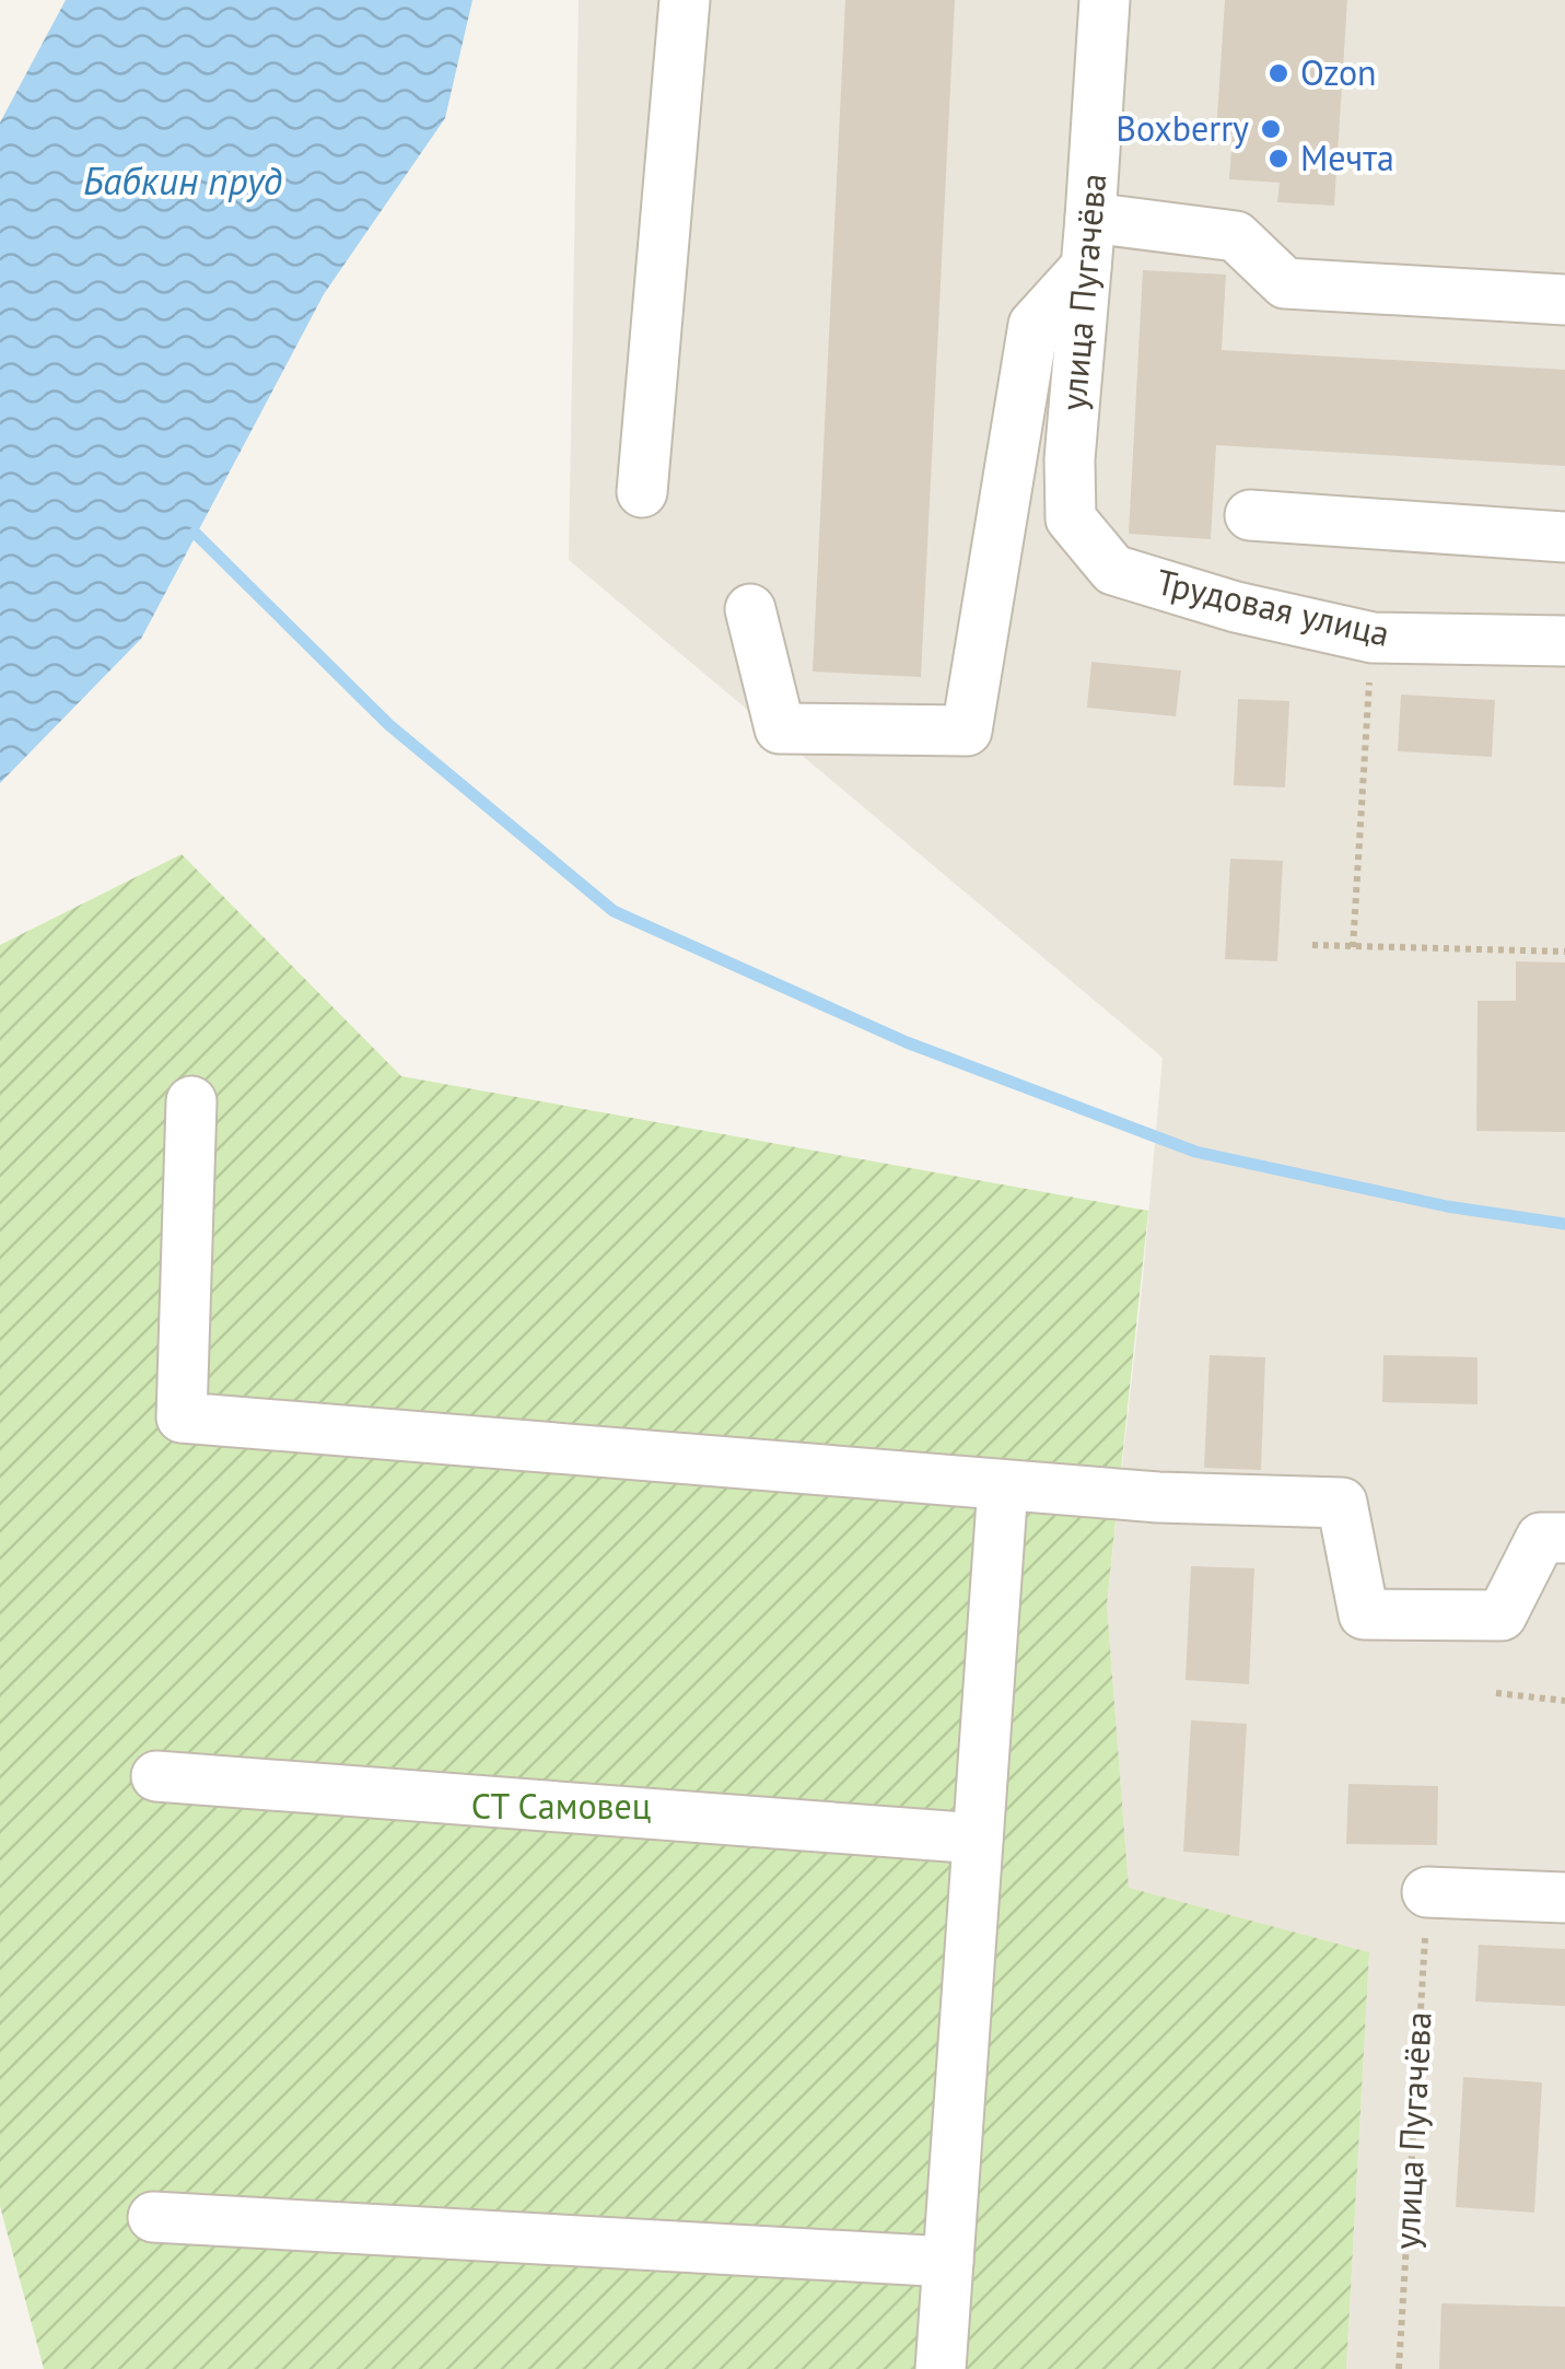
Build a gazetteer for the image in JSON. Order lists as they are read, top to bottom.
{
  "streets": {
    "street": ["улица Пугачёва", "Трудовая улица"]
  },
  "crossings": [
    ["улица Пугачёва", "Трудовая улица"]
  ],
  "water": ["Бабкин пруд"],
  "parks": ["СТ Самовец"],
  "places": ["Ozon", "Boxberry", "Мечта"]
}
